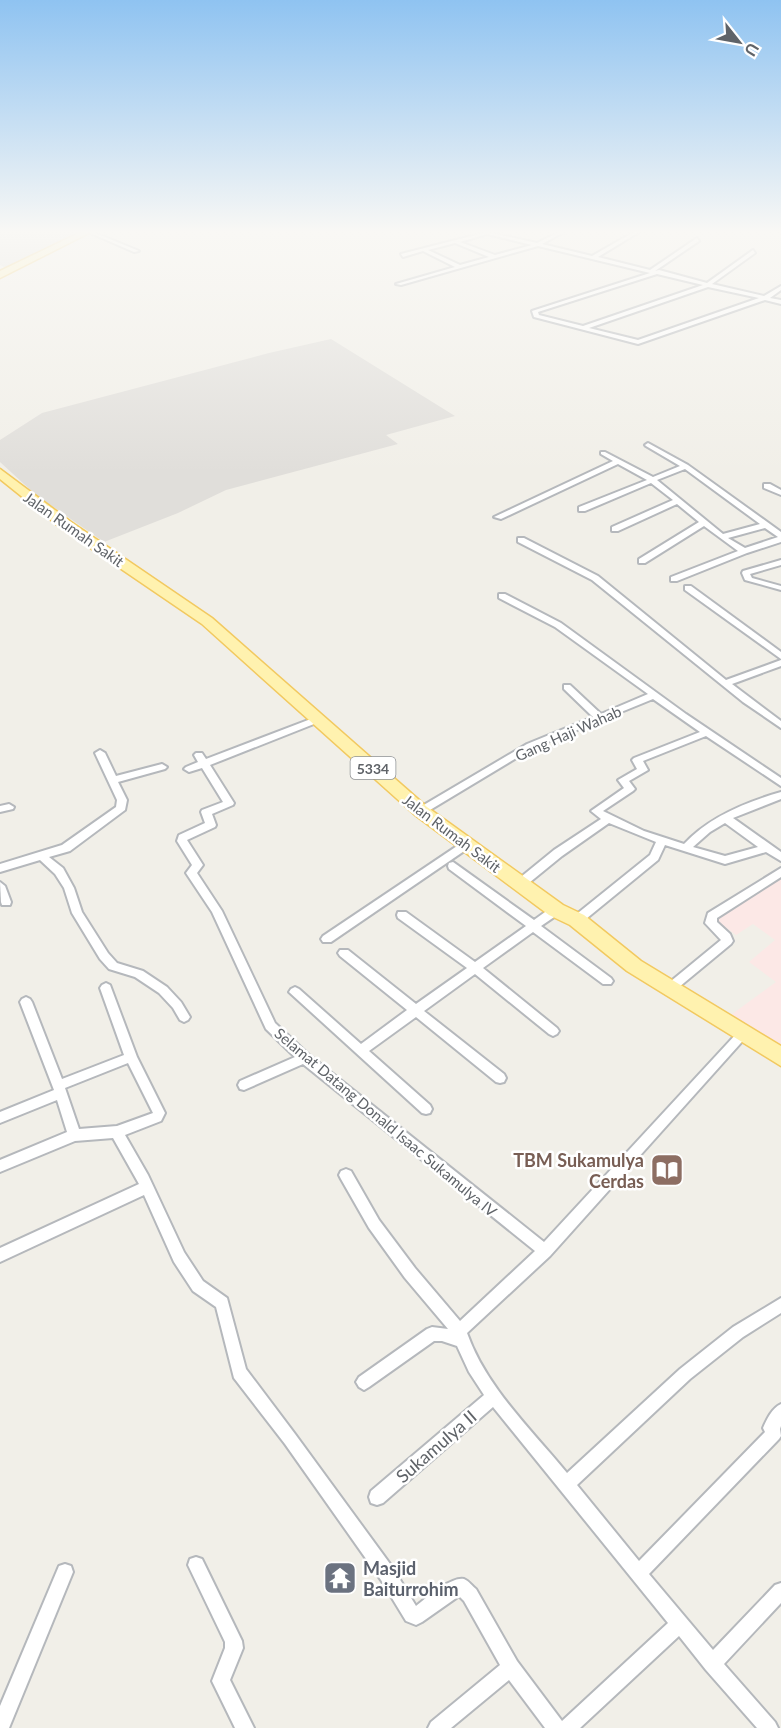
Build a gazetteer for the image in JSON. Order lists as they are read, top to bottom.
{
  "streets": {
    "main road": ["Jalan Rumah Sakit", "5334"],
    "street": ["Gang Haji Wahab", "Selamat Datang Donald Isaac Sukamulya IV", "Sukamulya II"]
  },
  "crossings": [
    ["Jalan Rumah Sakit", "Gang Haji Wahab"]
  ],
  "places": {
    "library": ["TBM Sukamulya Cerdas"],
    "temple": ["Masjid Baiturrohim"]
  },
  "north": "bottom right"
}
